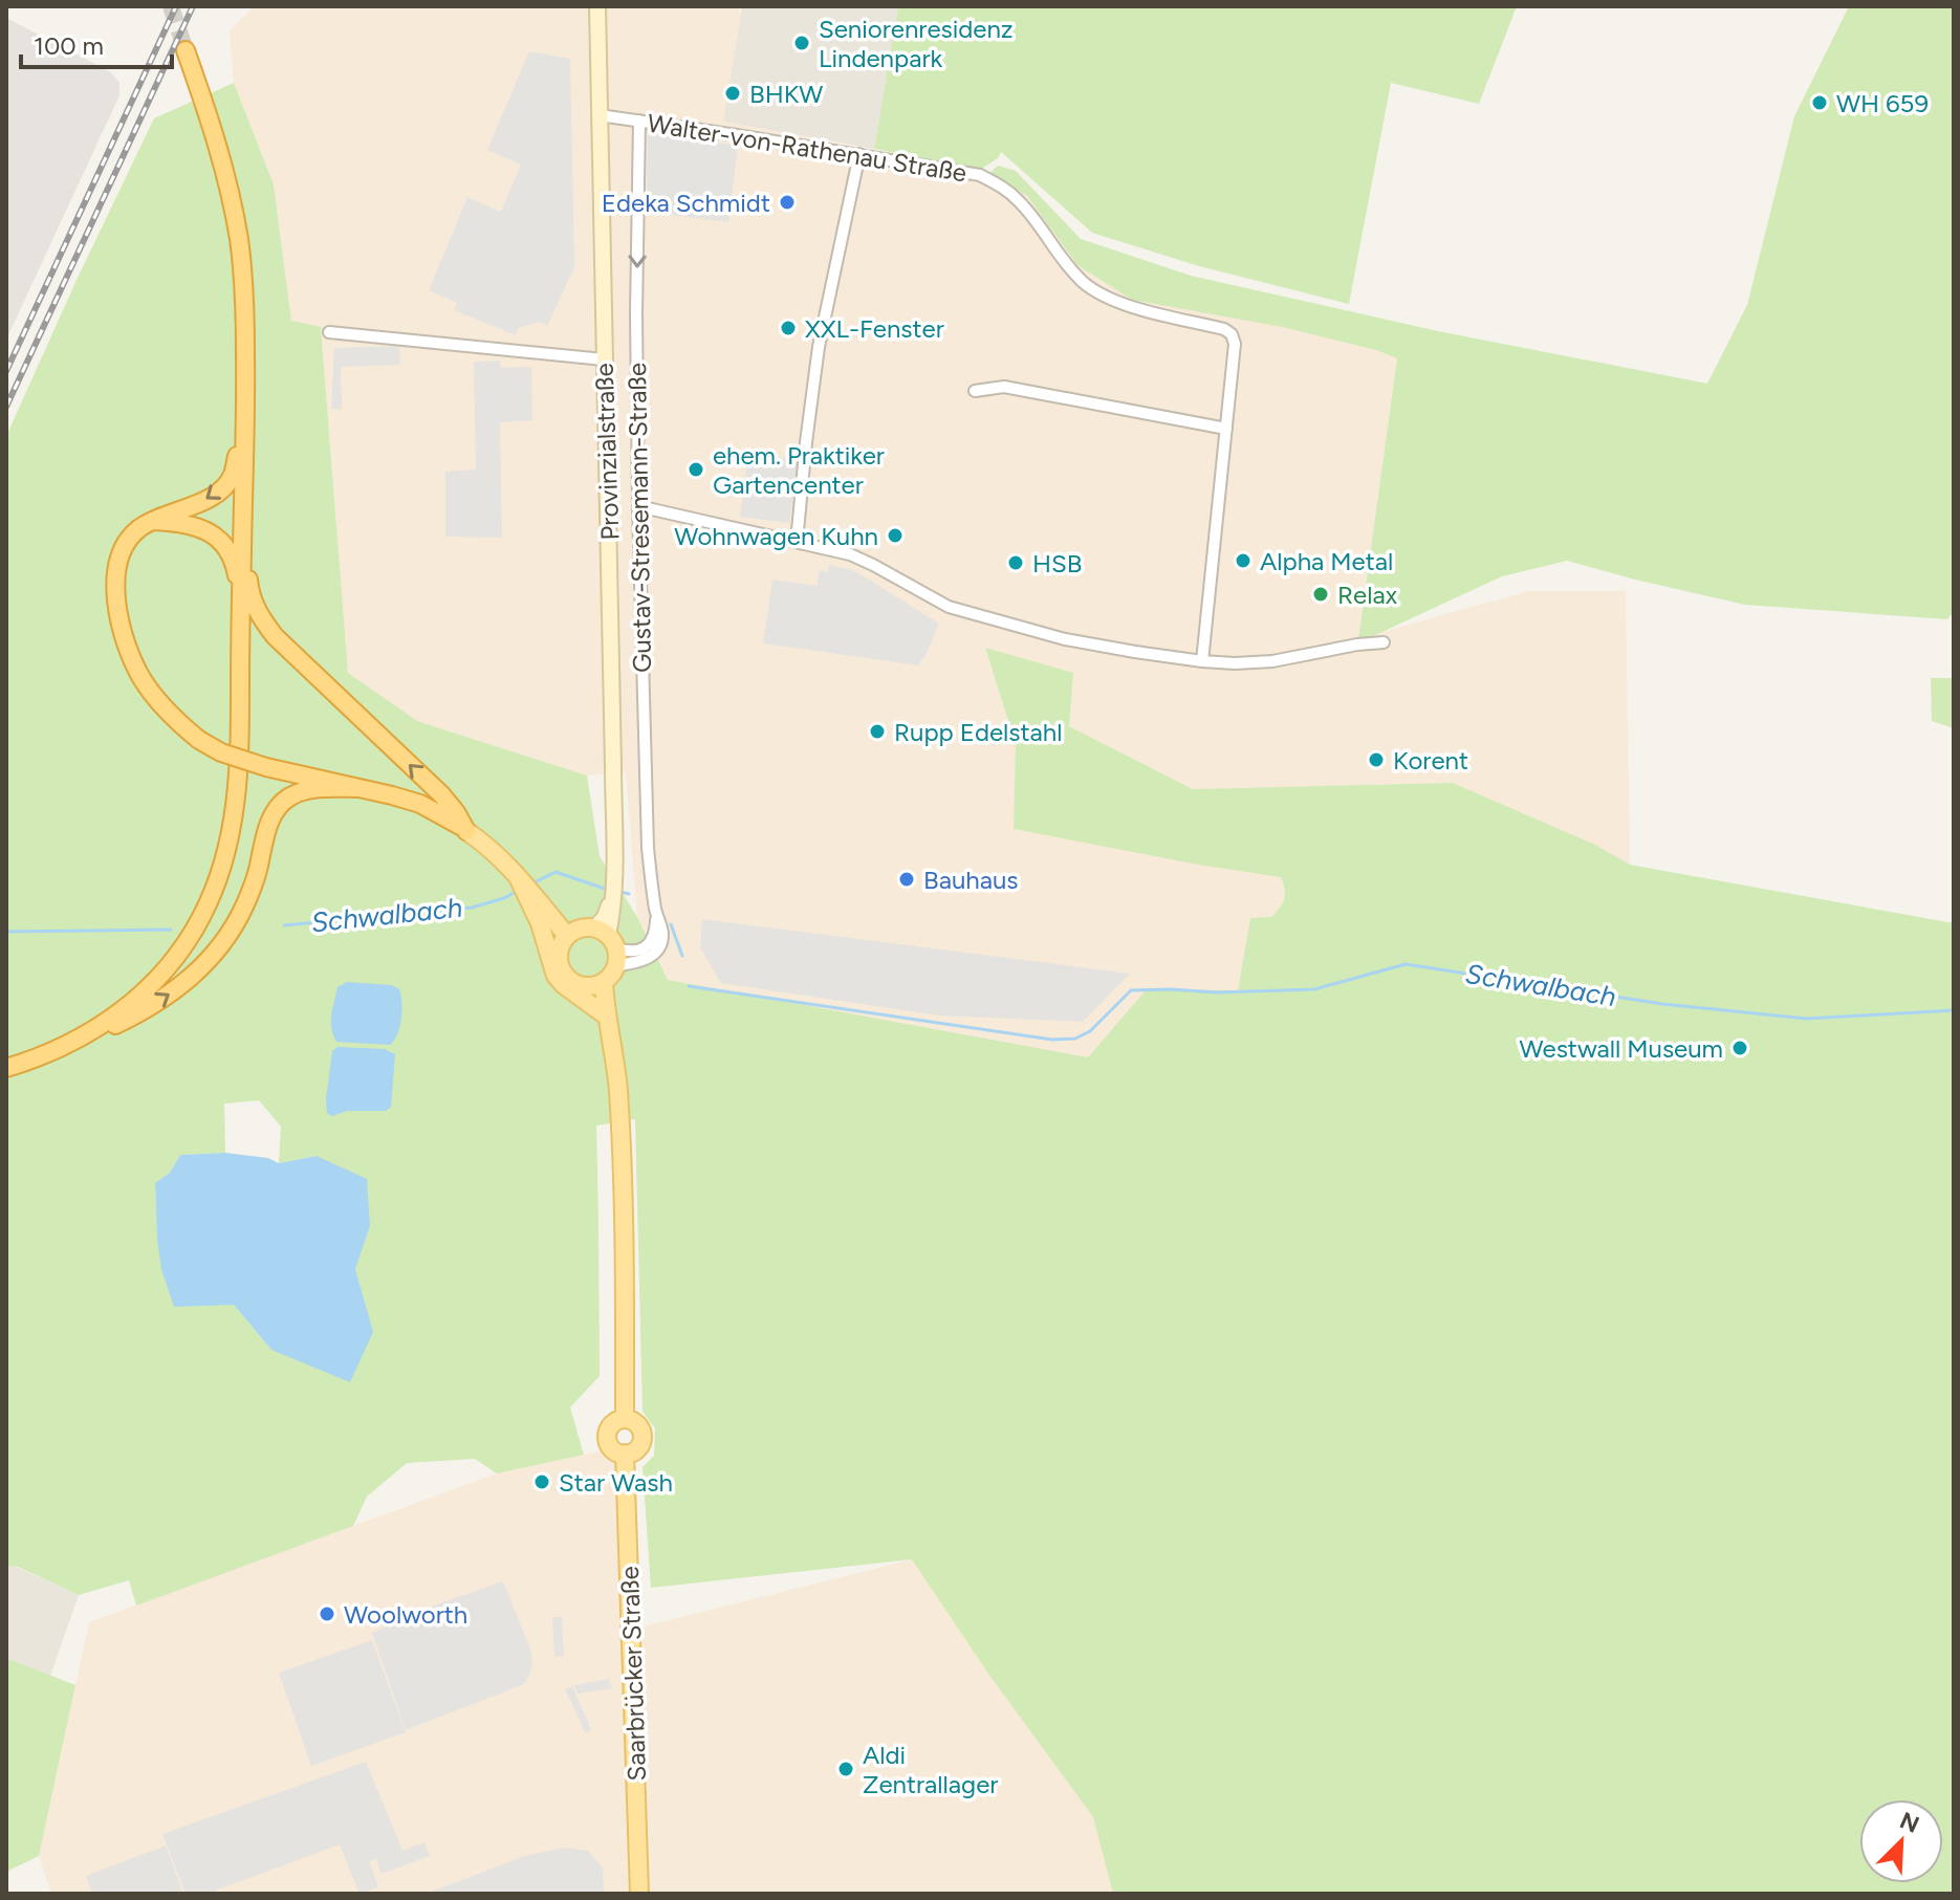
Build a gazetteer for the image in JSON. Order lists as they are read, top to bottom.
{
  "streets": {
    "main road": ["Provinzialstraße", "Saarbrücker Straße"],
    "street": ["Walter-von-Rathenau Straße", "Gustav-Stresemann-Straße"]
  },
  "crossings": [
    ["Walter-von-Rathenau Straße", "Provinzialstraße"],
    ["Walter-von-Rathenau Straße", "Gustav-Stresemann-Straße"],
    ["Provinzialstraße", "Gustav-Stresemann-Straße"]
  ],
  "one_way": ["Gustav-Stresemann-Straße"],
  "water": ["Schwalbach"],
  "places": [
    "Seniorenresidenz Lindenpark",
    "BHKW",
    "WH 659",
    "Edeka Schmidt",
    "XXL-Fenster",
    "ehem. Praktiker Gartencenter",
    "Wohnwagen Kuhn",
    "Alpha Metal",
    "HSB",
    "Relax",
    "Rupp Edelstahl",
    "Korent",
    "Bauhaus",
    "Westwall Museum",
    "Star Wash",
    "Woolworth",
    "Aldi Zentrallager"
  ],
  "scale_bar": "100 m",
  "north": "top right"
}
